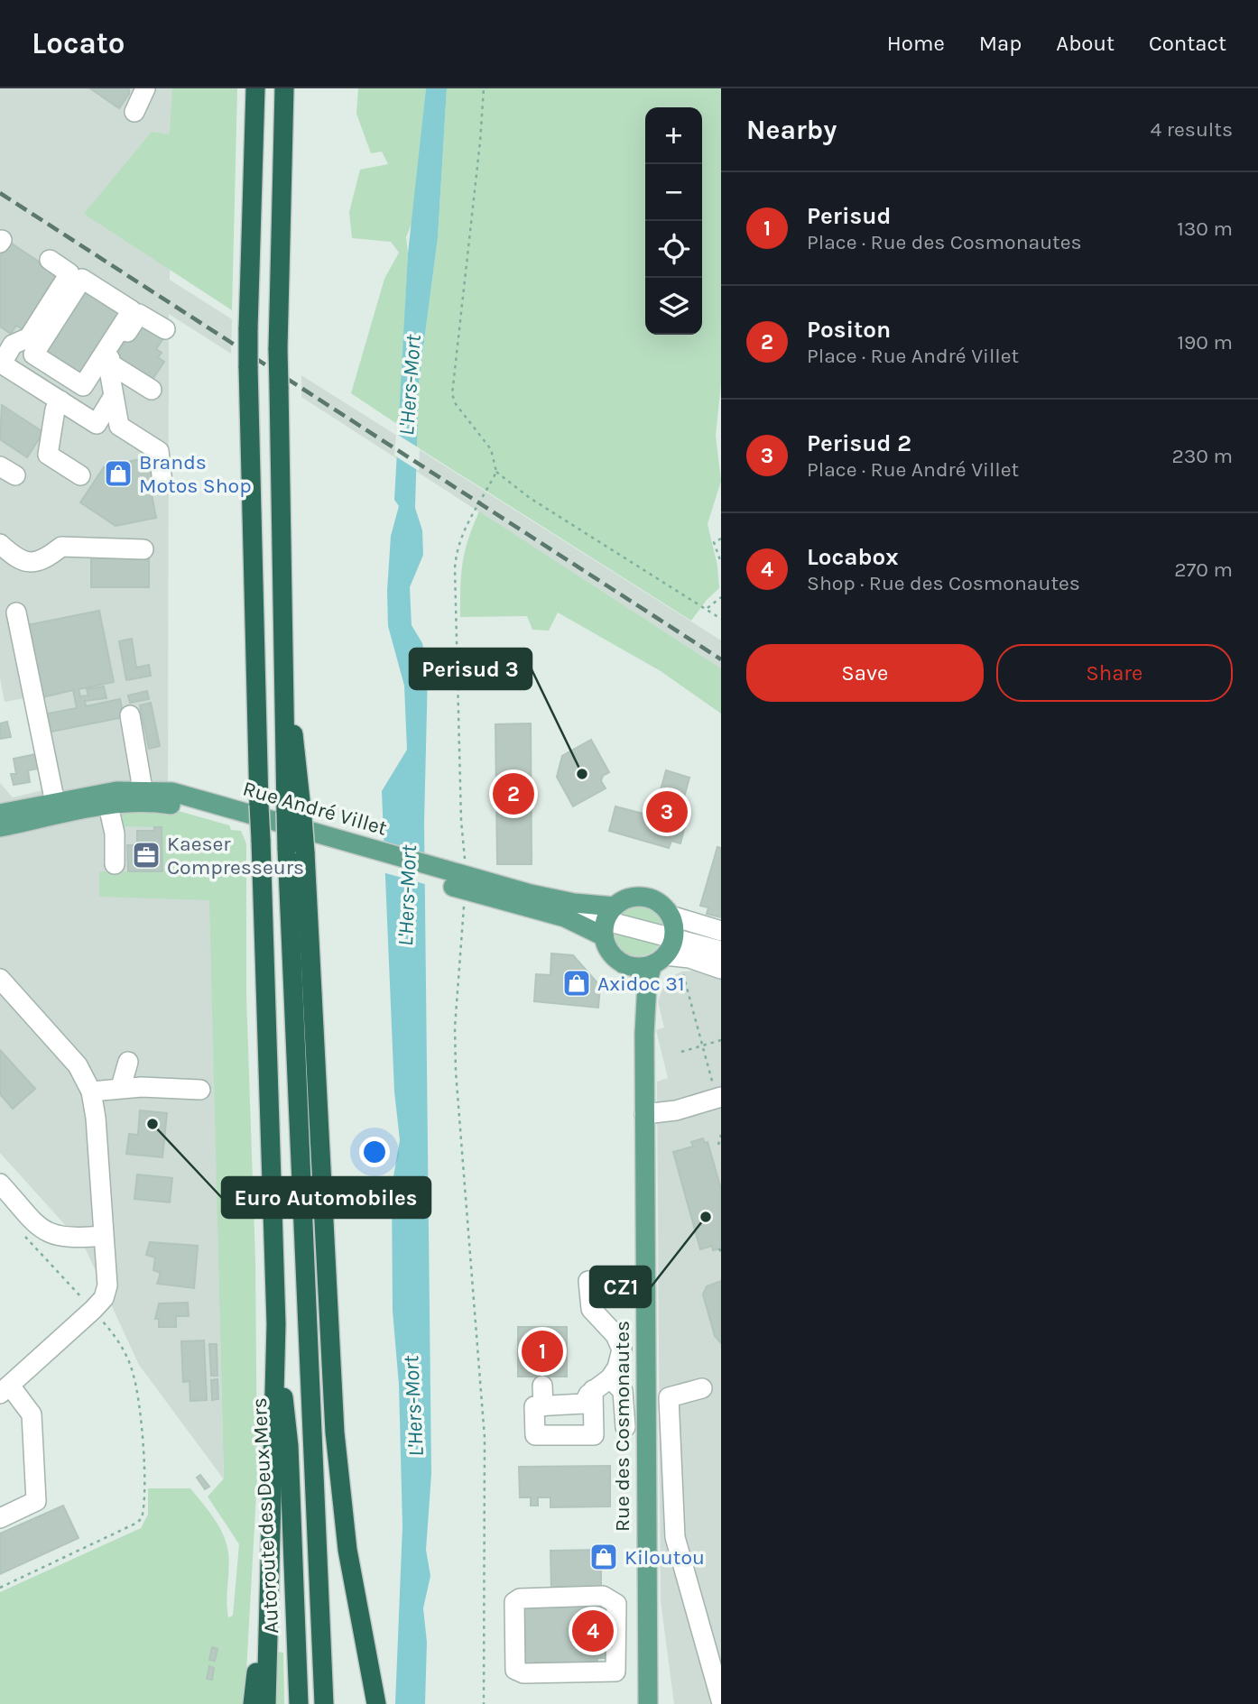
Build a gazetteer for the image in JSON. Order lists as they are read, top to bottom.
{
  "streets": {
    "highway": ["Autoroute des Deux Mers"],
    "main road": ["Rue André Villet", "Rue des Cosmonautes"]
  },
  "crossings": [
    ["Rue André Villet", "Rue des Cosmonautes"]
  ],
  "water": ["L'Hers-Mort"],
  "places": {
    "shop": ["Brands Motos Shop", "Axidoc 31", "Kiloutou"],
    "other": ["Perisud 3", "Euro Automobiles", "CZ1"],
    "office": ["Kaeser Compresseurs"]
  },
  "page": {
    "header": "Locato",
    "nav": [
      "Home",
      "Map",
      "About",
      "Contact"
    ],
    "heading": ["Nearby", "4 results"],
    "map_buttons": ["+", "−"],
    "list": [
      {
        "mark": "1",
        "name": "Perisud",
        "note": "Place · Rue des Cosmonautes",
        "value": "130 m"
      },
      {
        "mark": "2",
        "name": "Positon",
        "note": "Place · Rue André Villet",
        "value": "190 m"
      },
      {
        "mark": "3",
        "name": "Perisud 2",
        "note": "Place · Rue André Villet",
        "value": "230 m"
      },
      {
        "mark": "4",
        "name": "Locabox",
        "note": "Shop · Rue des Cosmonautes",
        "value": "270 m"
      }
    ],
    "buttons": ["Save", "Share"],
    "pins": [
      "2",
      "3",
      "1",
      "4"
    ]
  }
}
